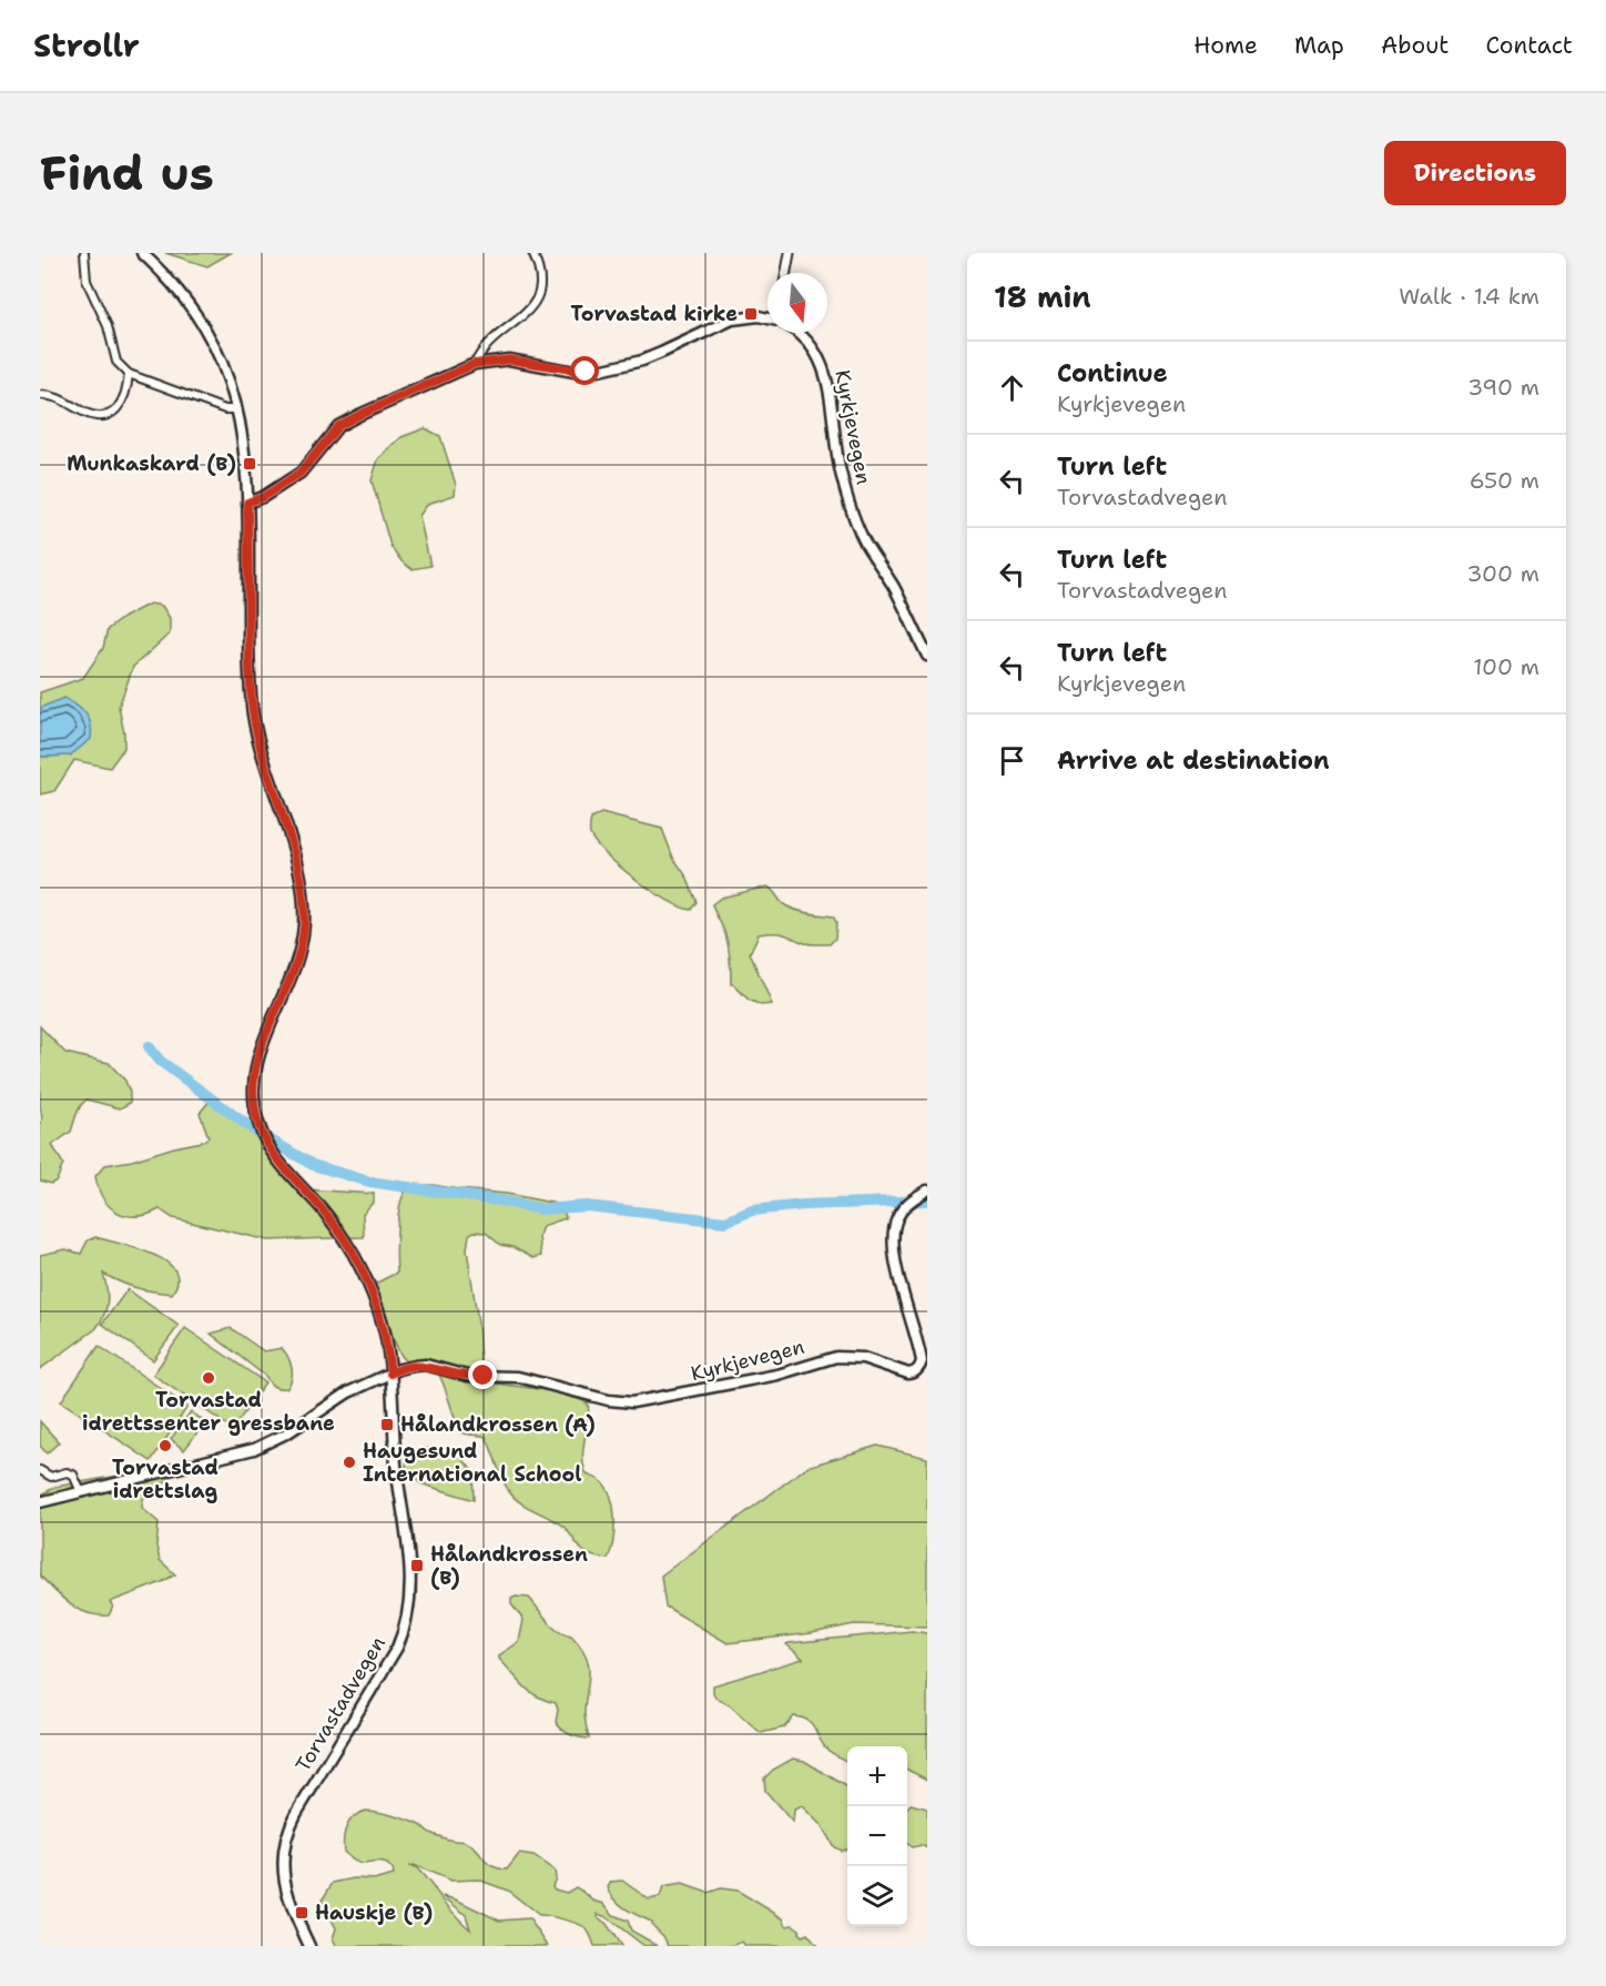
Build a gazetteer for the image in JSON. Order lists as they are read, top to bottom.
{
  "streets": {
    "main road": ["Kyrkjevegen", "Torvastadvegen"]
  },
  "crossings": [
    ["Kyrkjevegen", "Torvastadvegen"]
  ],
  "places": {
    "transit": [
      "Torvastad kirke",
      "Munkaskard (B)",
      "Hålandkrossen (A)",
      "Hålandkrossen (B)",
      "Hauskje (B)"
    ],
    "other": ["Torvastad idrettssenter gressbane", "Torvastad idrettslag", "Haugesund International School"]
  },
  "north": "bottom",
  "page": {
    "header": "Strollr",
    "nav": [
      "Home",
      "Map",
      "About",
      "Contact"
    ],
    "buttons": "Directions",
    "title": "Find us",
    "heading": ["18 min", "Walk · 1.4 km"],
    "list": [
      ["Continue", "Kyrkjevegen", "390 m"],
      ["Turn left", "Torvastadvegen", "650 m"],
      ["Turn left", "Torvastadvegen", "300 m"],
      ["Turn left", "Kyrkjevegen", "100 m"],
      "Arrive at destination"
    ],
    "map_buttons": ["+", "−"]
  }
}
